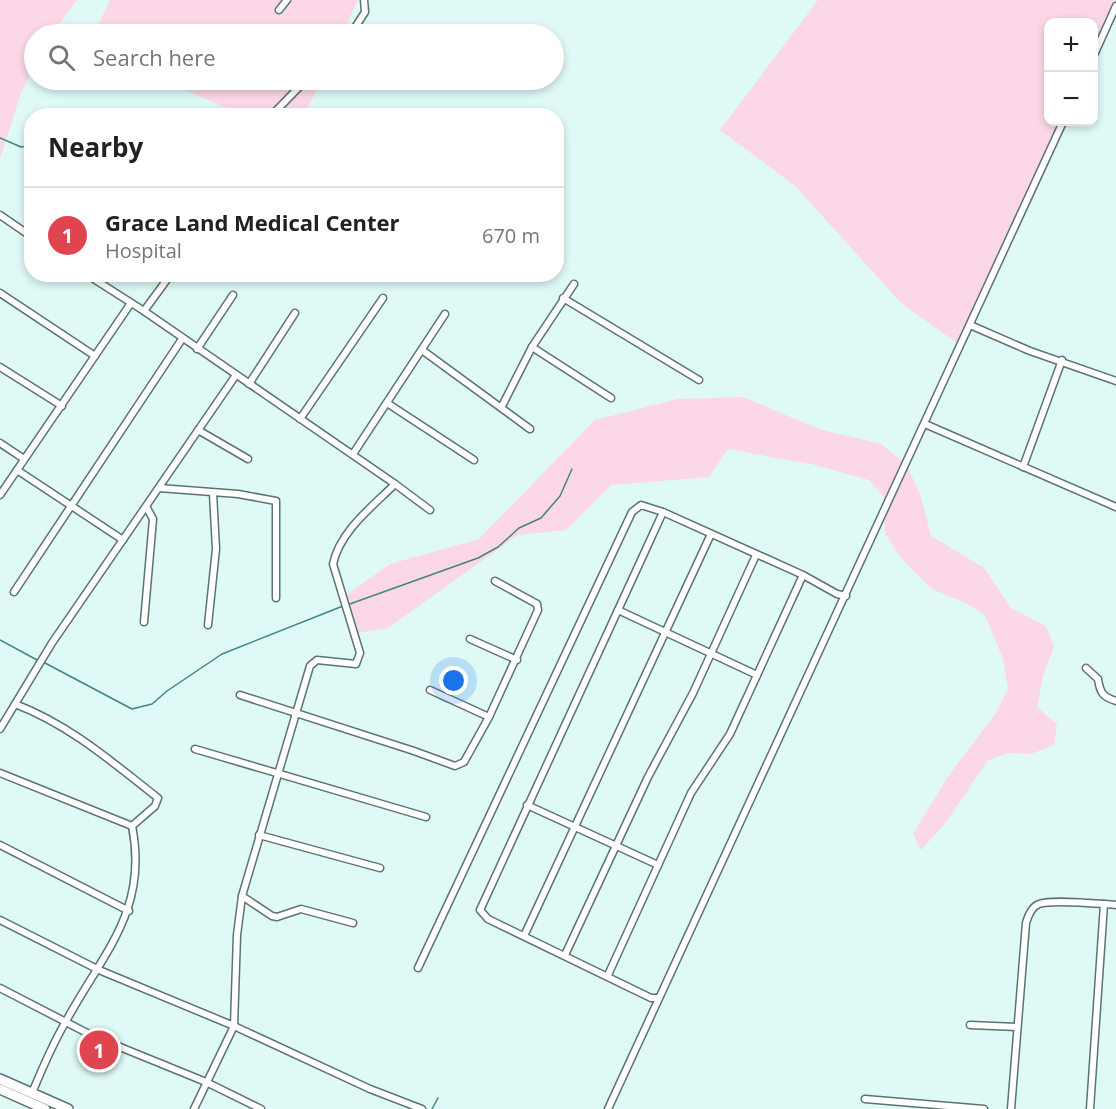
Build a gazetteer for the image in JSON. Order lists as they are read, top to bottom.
{
  "page": {
    "map_buttons": ["+", "−"],
    "search": "Search here",
    "heading": "Nearby",
    "list": [
      {
        "mark": "1",
        "name": "Grace Land Medical Center",
        "note": "Hospital",
        "value": "670 m"
      }
    ],
    "pins": "1"
  }
}
